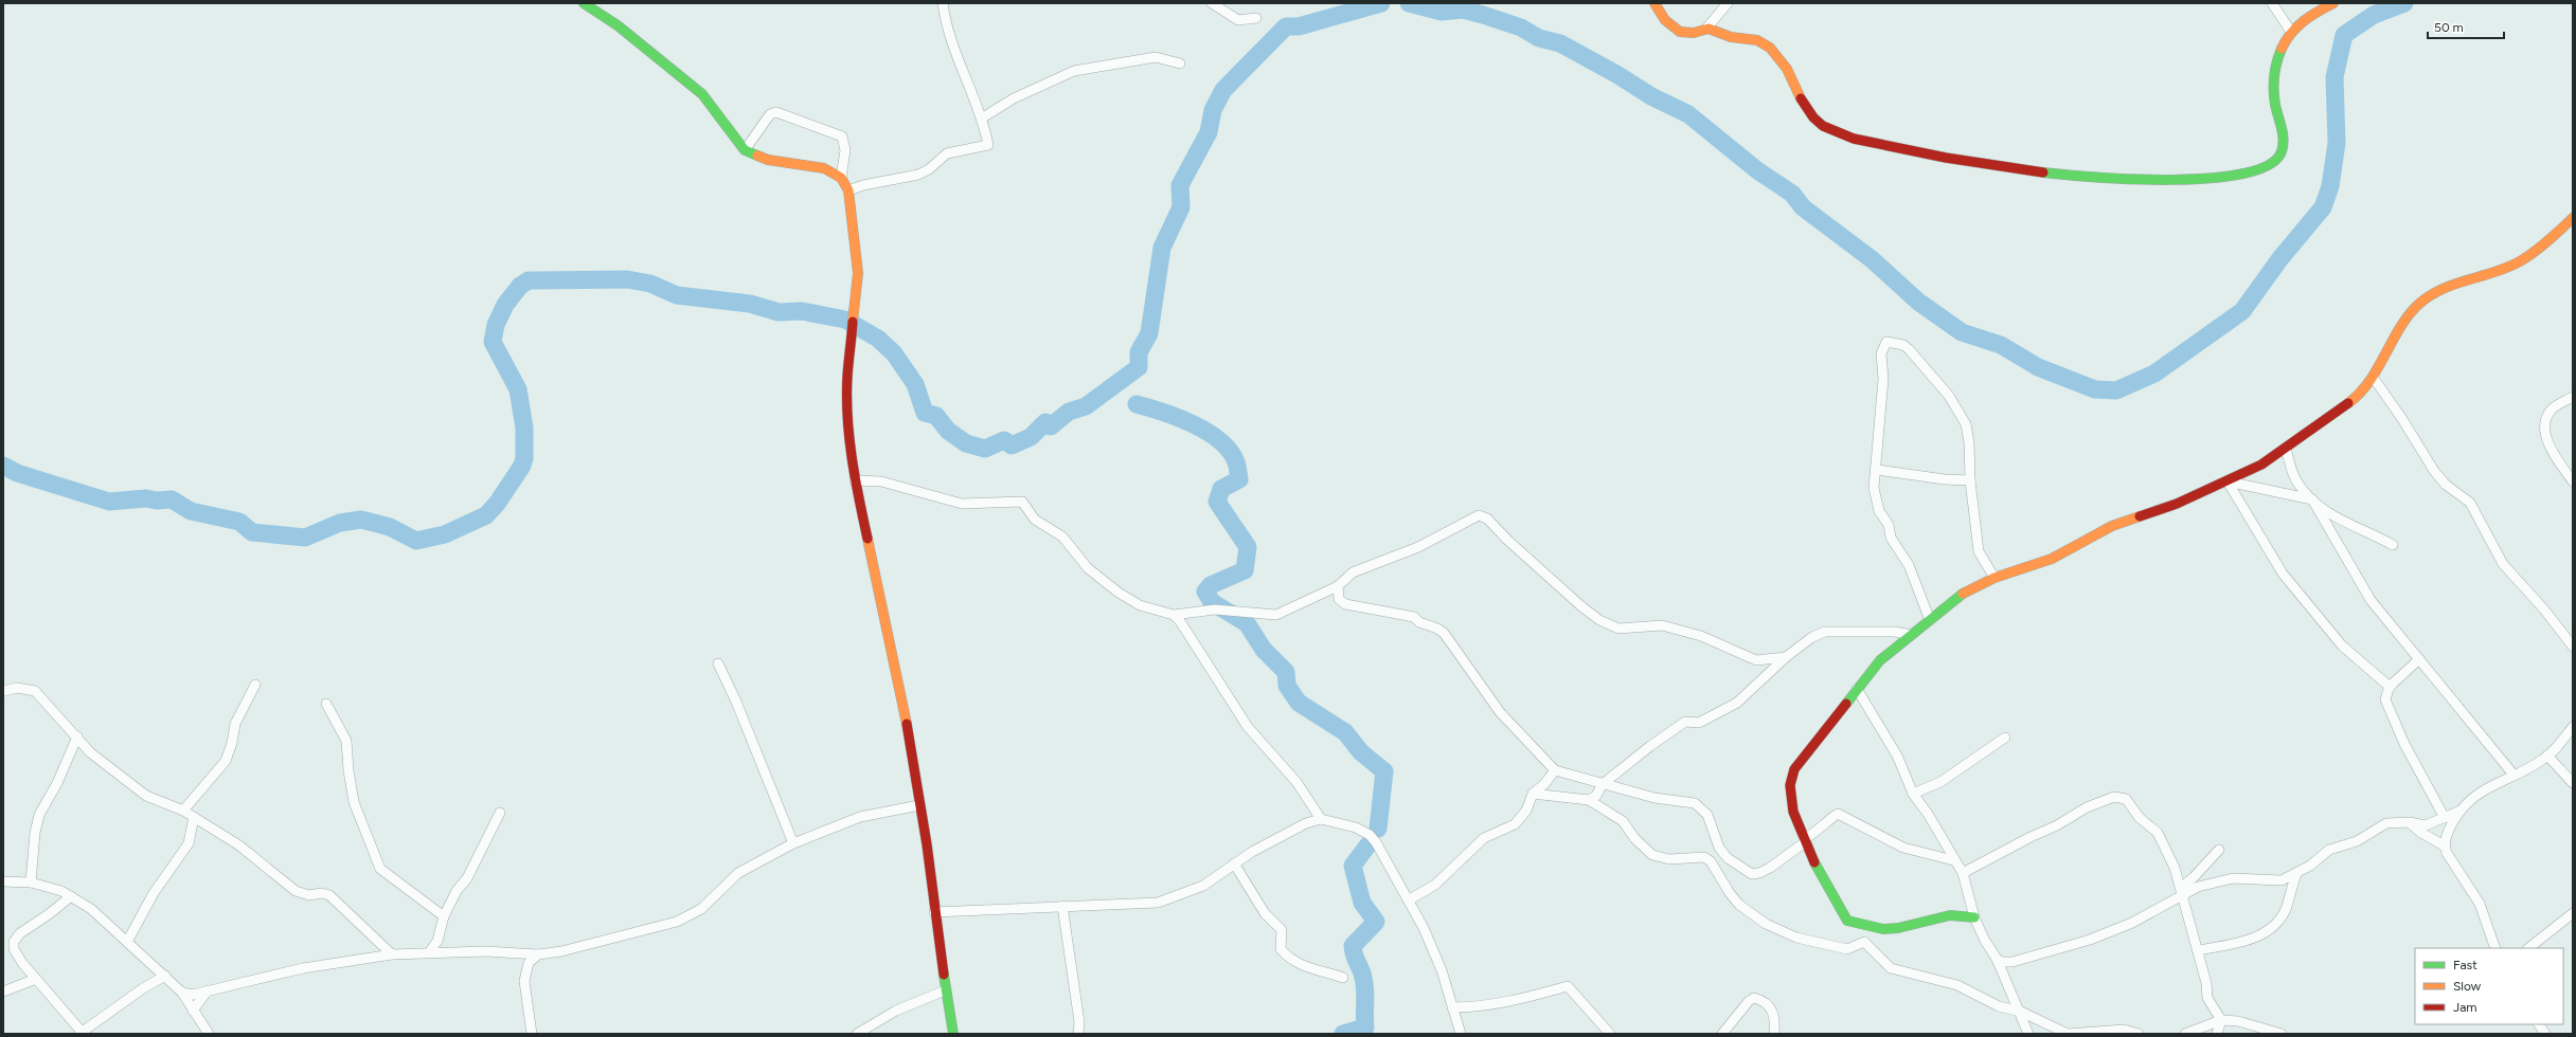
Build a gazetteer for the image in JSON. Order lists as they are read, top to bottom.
{
  "legend": ["Fast", "Slow", "Jam"],
  "scale_bar": "50 m"
}
